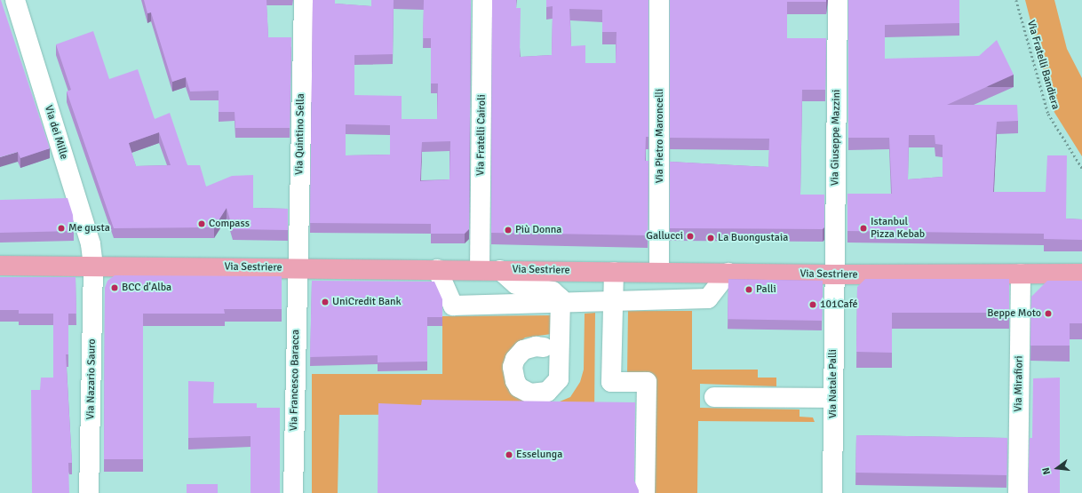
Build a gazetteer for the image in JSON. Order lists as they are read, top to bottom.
{
  "streets": {
    "main road": ["Via Sestriere"],
    "street": [
      "Via dei Mille",
      "Via Quintino Sella",
      "Via Fratelli Cairoli",
      "Via Pietro Maroncelli",
      "Via Giuseppe Mazzini",
      "Via Nazario Sauro",
      "Via Francesco Baracca",
      "Via Natale Palli",
      "Via Mirafiori"
    ],
    "path": ["Via Fratelli Bandiera"]
  },
  "crossings": [
    ["Via dei Mille", "Via Sestriere"],
    ["Via dei Mille", "Via Nazario Sauro"],
    ["Via Quintino Sella", "Via Sestriere"],
    ["Via Quintino Sella", "Via Francesco Baracca"],
    ["Via Fratelli Cairoli", "Via Sestriere"],
    ["Via Pietro Maroncelli", "Via Sestriere"],
    ["Via Giuseppe Mazzini", "Via Sestriere"],
    ["Via Giuseppe Mazzini", "Via Natale Palli"],
    ["Via Sestriere", "Via Nazario Sauro"],
    ["Via Sestriere", "Via Francesco Baracca"],
    ["Via Sestriere", "Via Natale Palli"],
    ["Via Sestriere", "Via Mirafiori"]
  ],
  "places": [
    "Compass",
    "Me gusta",
    "Istanbul Pizza Kebab",
    "Più Donna",
    "Gallucci",
    "La Buongustaia",
    "BCC d'Alba",
    "Palli",
    "UniCredit Bank",
    "101Café",
    "Beppe Moto",
    "Esselunga"
  ],
  "north": "left"
}
